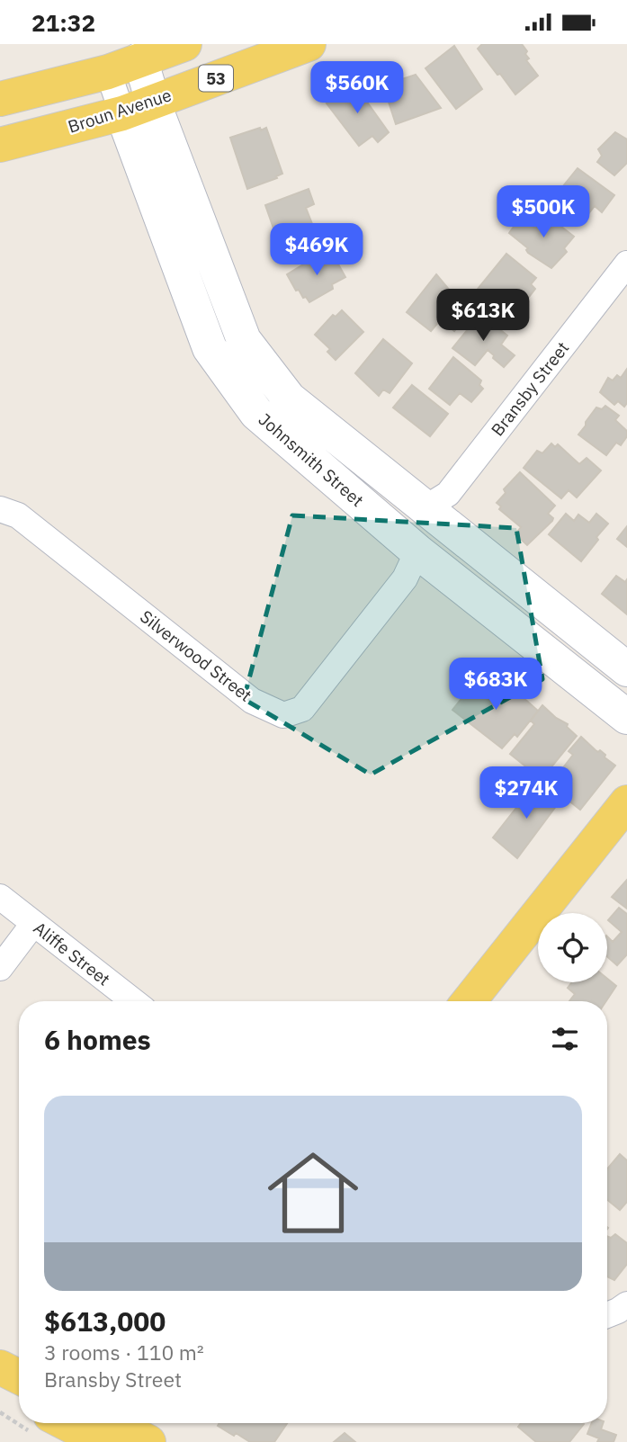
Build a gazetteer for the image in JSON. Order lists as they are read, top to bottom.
{
  "streets": {
    "main road": ["53", "Broun Avenue"],
    "street": [
      "Bransby Street",
      "Johnsmith Street",
      "Silverwood Street",
      "Aliffe Street"
    ]
  },
  "crossings": [
    ["53", "Johnsmith Street"],
    ["Broun Avenue", "Johnsmith Street"],
    ["Bransby Street", "Johnsmith Street"],
    ["Johnsmith Street", "Silverwood Street"]
  ],
  "page": {
    "status": "21:32",
    "price": [
      "$560K",
      "$500K",
      "$469K",
      "$613K",
      "$683K",
      "$274K"
    ],
    "heading": "6 homes",
    "list": [
      {
        "name": "$613,000",
        "note": "3 rooms · 110 m² · Bransby Street"
      }
    ]
  }
}
